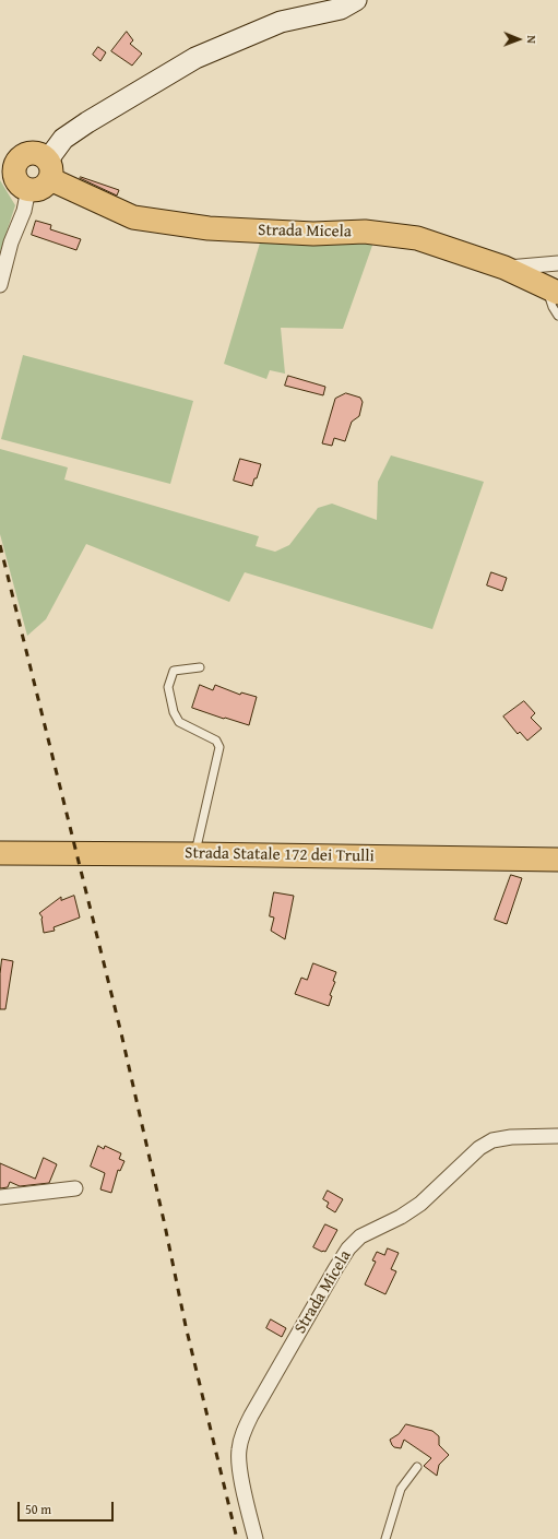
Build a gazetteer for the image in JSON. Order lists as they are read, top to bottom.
{
  "streets": {
    "main road": ["Strada Micela", "Strada Statale 172 dei Trulli"]
  },
  "scale_bar": "50 m",
  "north": "right"
}
